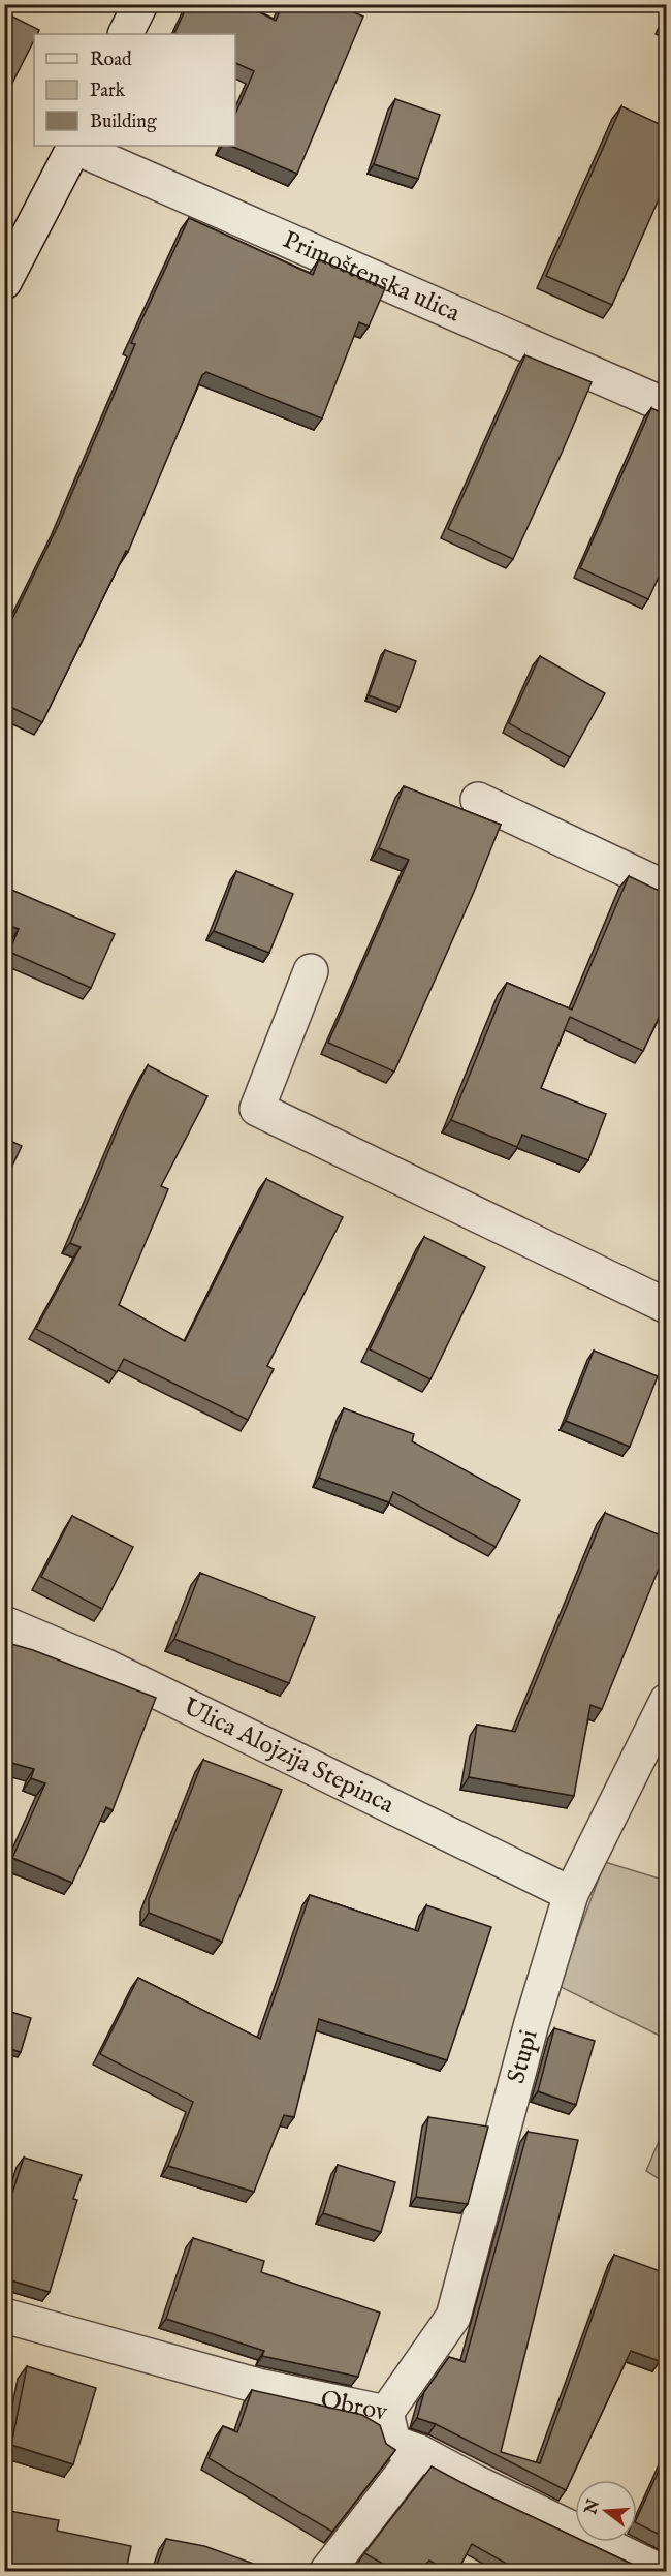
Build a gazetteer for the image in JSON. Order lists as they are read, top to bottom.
{
  "streets": {
    "street": [
      "Primoštenska ulica",
      "Ulica Alojzija Stepinca",
      "Stupi",
      "Obrov"
    ]
  },
  "crossings": [
    ["Ulica Alojzija Stepinca", "Stupi"],
    ["Stupi", "Obrov"]
  ],
  "legend": ["Road", "Park", "Building"],
  "north": "left"
}
